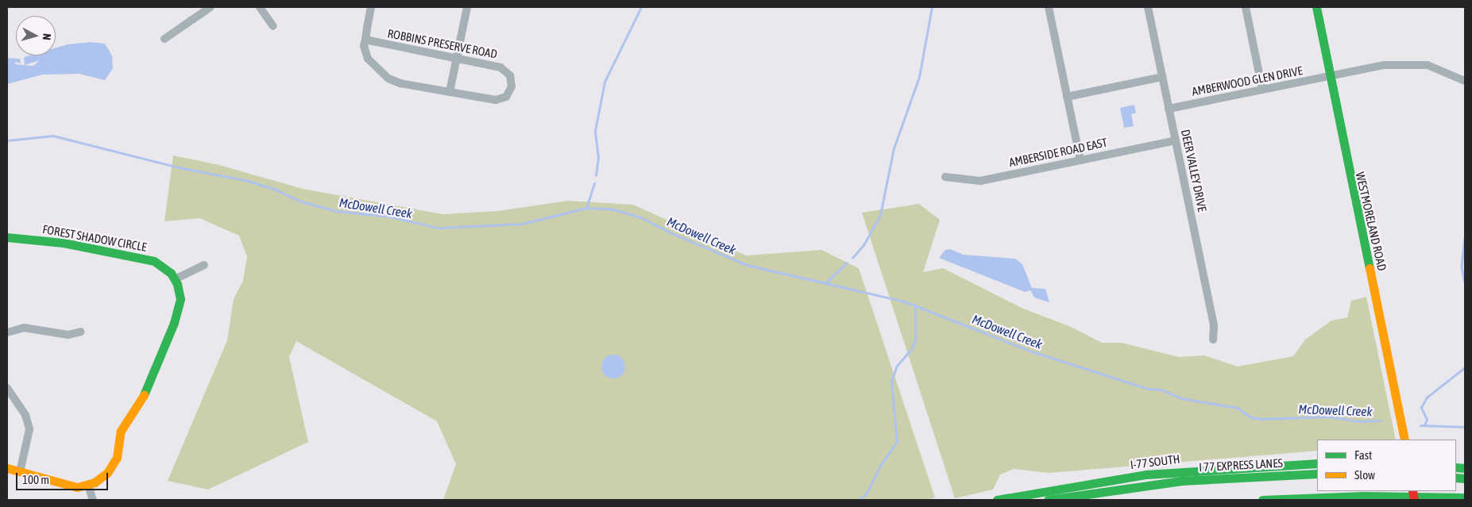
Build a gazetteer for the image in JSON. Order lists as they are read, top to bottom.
{
  "streets": {
    "main road": [
      "WESTMORELAND ROAD",
      "FOREST SHADOW CIRCLE",
      "I-77 SOUTH",
      "I 77 EXPRESS LANES"
    ],
    "street": [
      "ROBBINS PRESERVE ROAD",
      "AMBERWOOD GLEN DRIVE",
      "AMBERSIDE ROAD EAST",
      "DEER VALLEY DRIVE"
    ]
  },
  "crossings": [
    ["AMBERWOOD GLEN DRIVE", "DEER VALLEY DRIVE"],
    ["AMBERWOOD GLEN DRIVE", "WESTMORELAND ROAD"],
    ["AMBERSIDE ROAD EAST", "DEER VALLEY DRIVE"]
  ],
  "water": ["McDowell Creek"],
  "legend": ["Fast", "Slow"],
  "scale_bar": "100 m",
  "north": "right"
}
